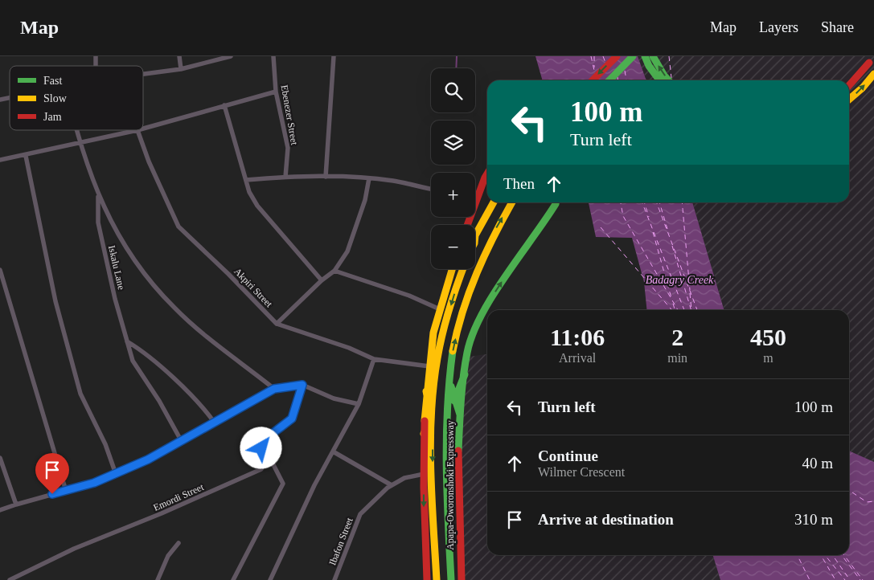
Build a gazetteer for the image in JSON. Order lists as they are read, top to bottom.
{
  "streets": {
    "main road": ["Apapa-Oworonshoki Expressway"],
    "street": [
      "Ebenezer Street",
      "Iskalu Lane",
      "Akpiri Street",
      "Emordi Street",
      "Ibafon Street"
    ]
  },
  "water": ["Badagry Creek"],
  "legend": ["Fast", "Slow", "Jam"],
  "page": {
    "header": "Map",
    "nav": ["Map", "Layers", "Share"],
    "map_buttons": ["+", "−"],
    "turn": ["100 m", "Turn left"],
    "then": "Then",
    "eta": [
      "11:06",
      "Arrival",
      "2",
      "min",
      "450",
      "m"
    ],
    "list": [
      {
        "name": "Turn left",
        "value": "100 m"
      },
      {
        "name": "Continue",
        "note": "Wilmer Crescent",
        "value": "40 m"
      },
      {
        "name": "Arrive at destination",
        "value": "310 m"
      }
    ]
  }
}
